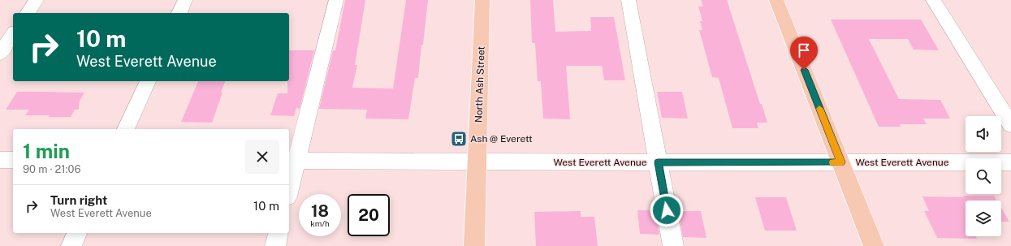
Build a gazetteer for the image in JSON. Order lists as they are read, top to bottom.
{
  "streets": {
    "main road": ["North Ash Street"],
    "street": ["West Everett Avenue"]
  },
  "crossings": [
    ["North Ash Street", "West Everett Avenue"]
  ],
  "places": {
    "bus stop": ["Ash @ Everett"]
  },
  "page": {
    "turn": ["10 m", "West Everett Avenue"],
    "heading": ["1 min", "90 m · 21:06"],
    "list": [
      {
        "name": "Turn right",
        "note": "West Everett Avenue",
        "value": "10 m"
      }
    ],
    "speed": "18 km/h",
    "limit": "20"
  }
}
